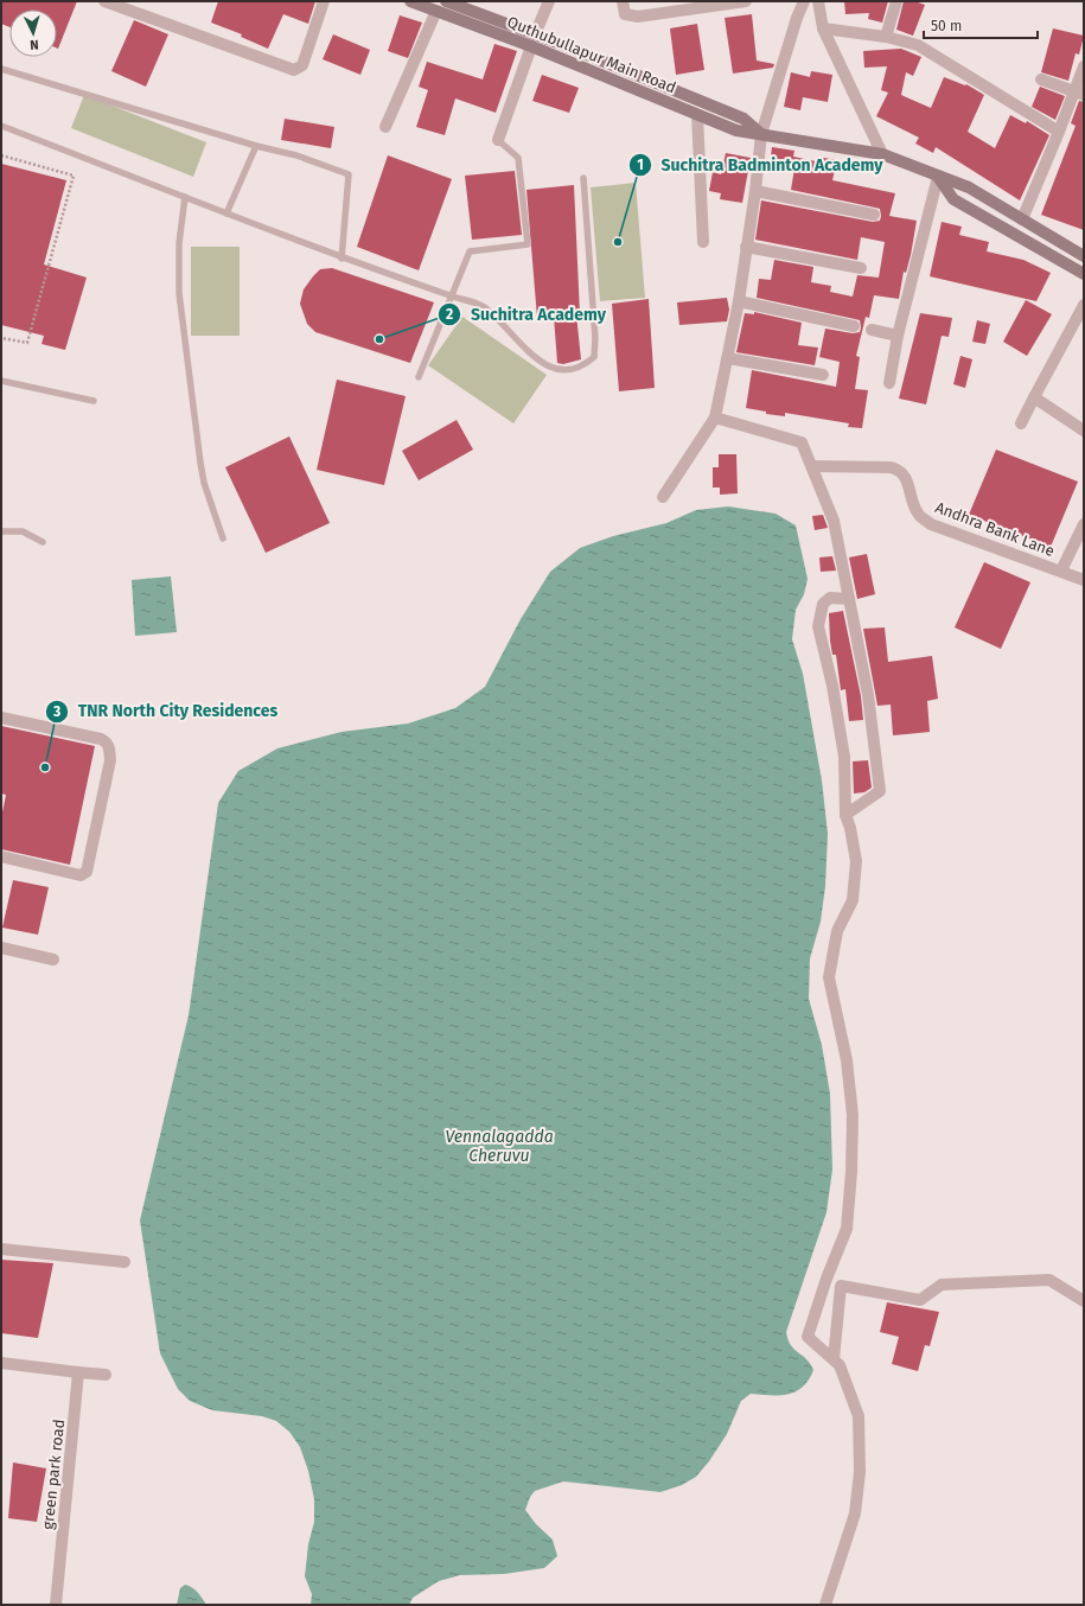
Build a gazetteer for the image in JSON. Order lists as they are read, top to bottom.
{
  "streets": {
    "main road": ["Quthubullapur Main Road"],
    "street": ["Andhra Bank Lane", "green park road"]
  },
  "water": ["Vennalagadda Cheruvu"],
  "places": ["Suchitra Badminton Academy", "Suchitra Academy", "TNR North City Residences"],
  "scale_bar": "50 m",
  "north": "bottom"
}
